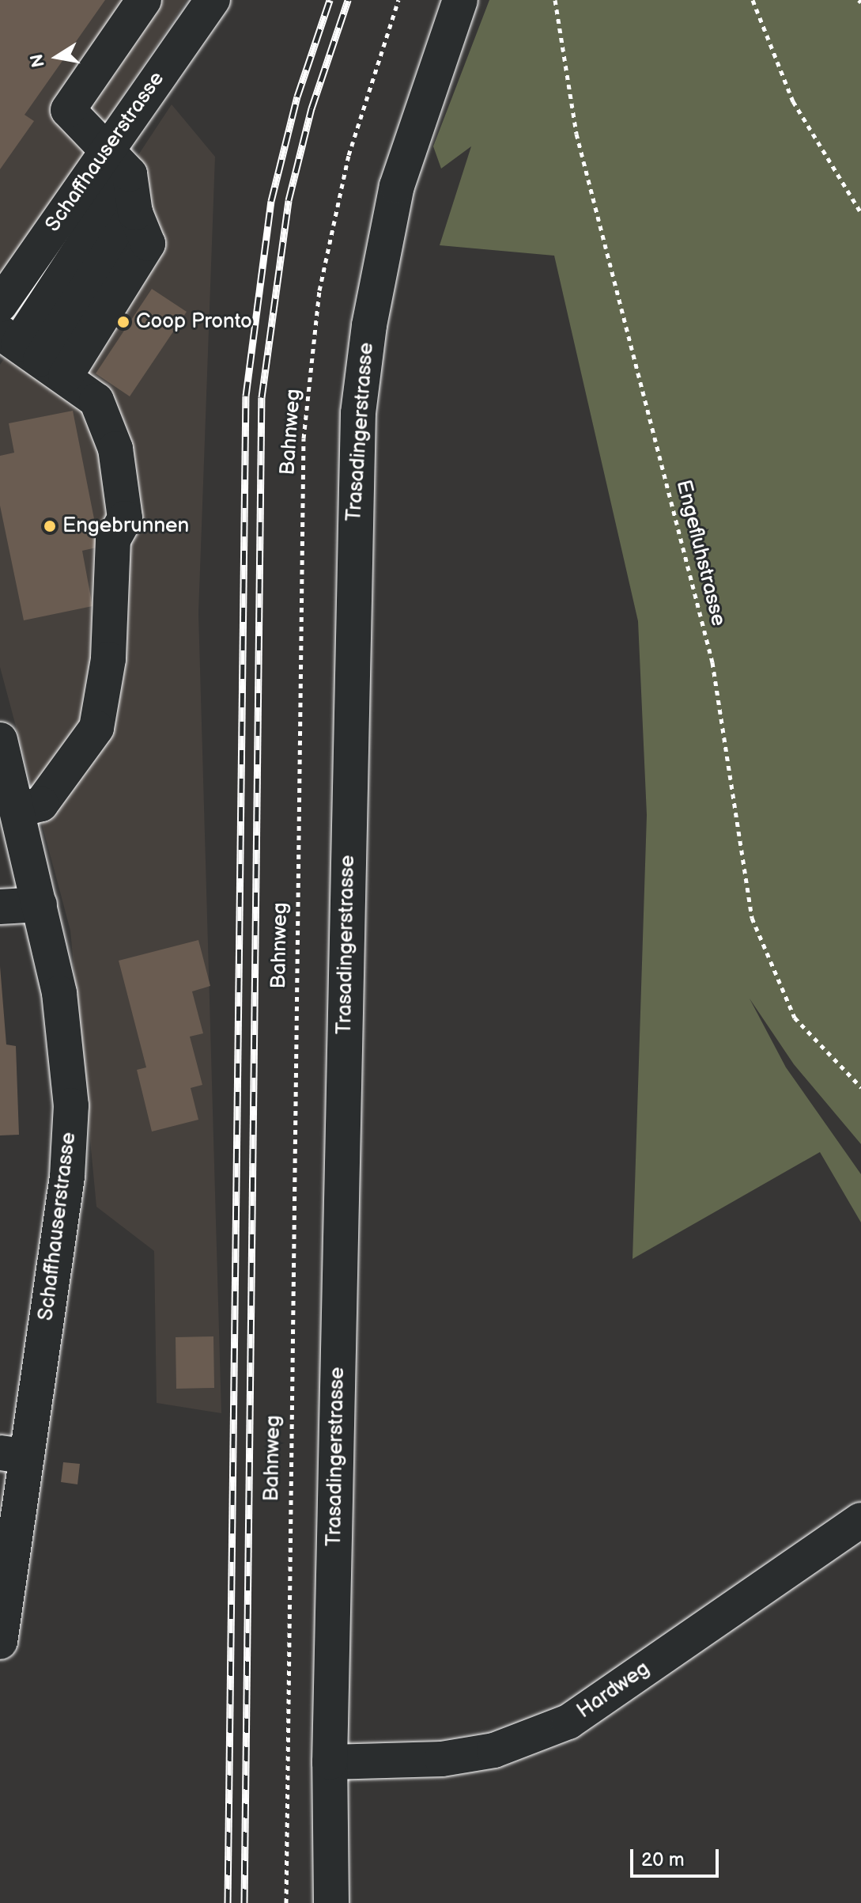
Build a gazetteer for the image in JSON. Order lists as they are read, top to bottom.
{
  "streets": {
    "main road": ["Schaffhauserstrasse", "Trasadingerstrasse", "Hardweg"],
    "path": ["Bahnweg", "Engefluhstrasse"]
  },
  "crossings": [
    ["Trasadingerstrasse", "Hardweg"]
  ],
  "places": ["Coop Pronto", "Engebrunnen"],
  "scale_bar": "20 m",
  "north": "left"
}
